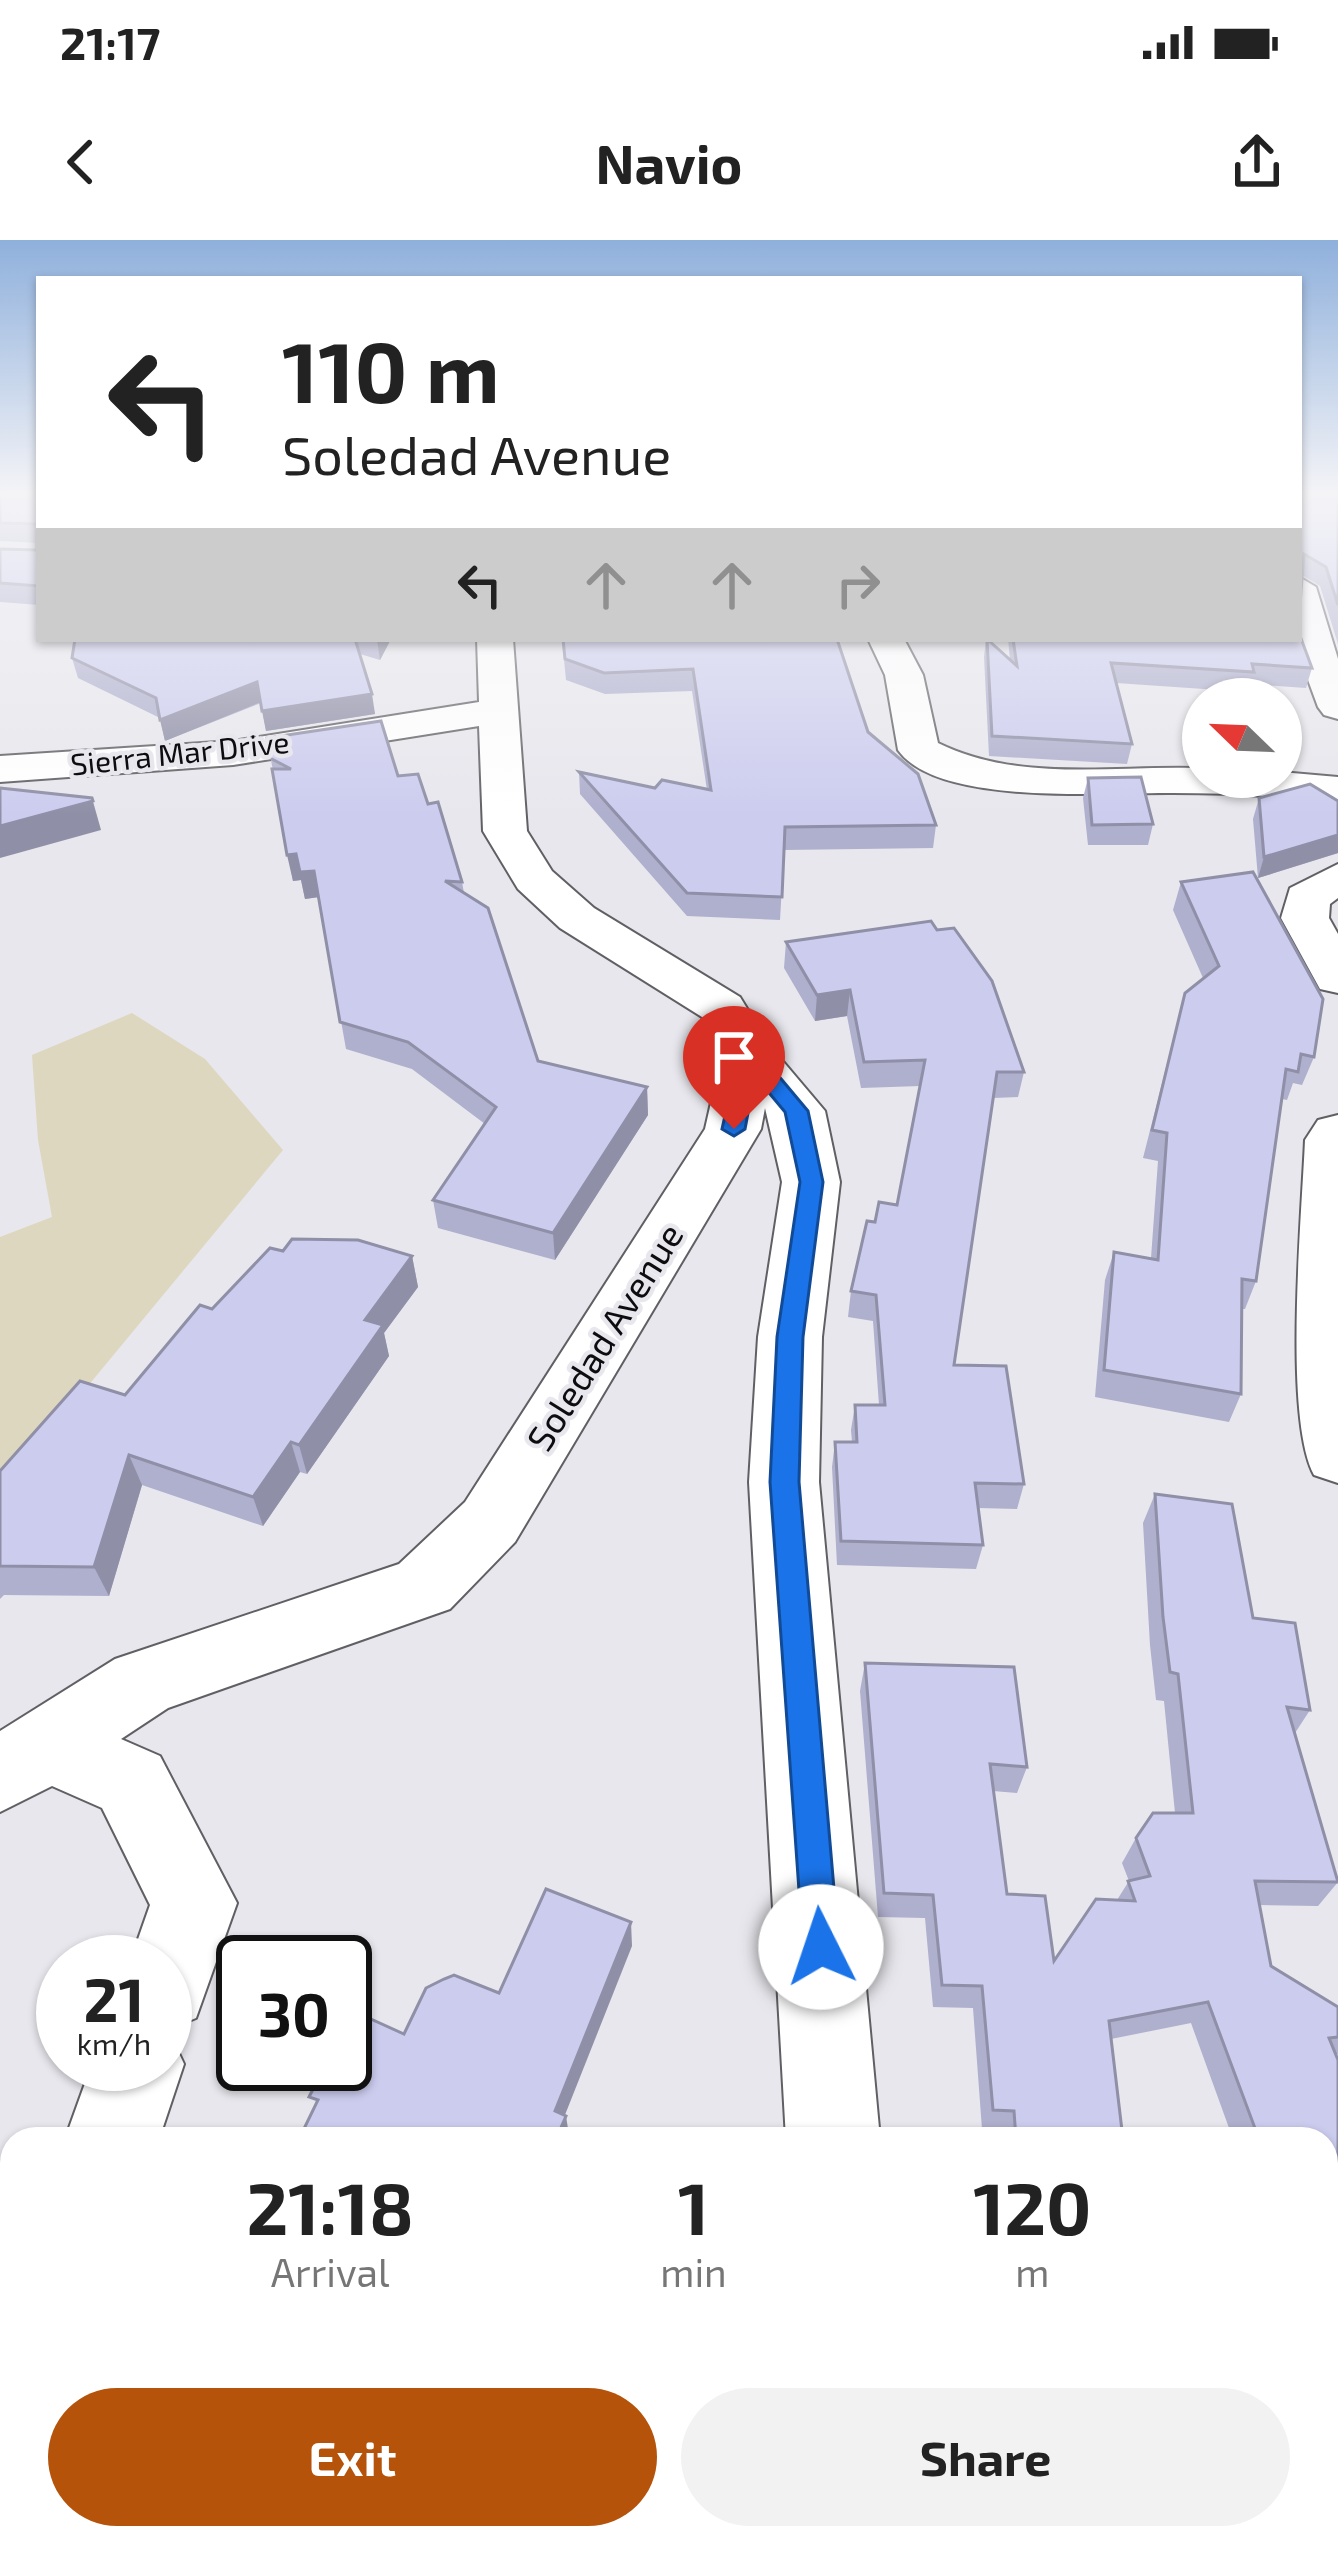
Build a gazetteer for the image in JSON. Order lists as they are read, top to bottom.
{
  "streets": {
    "street": ["Sierra Mar Drive", "Soledad Avenue"]
  },
  "north": "top left",
  "page": {
    "status": "21:17",
    "header": "Navio",
    "turn": ["110 m", "Soledad Avenue"],
    "speed": "21 km/h",
    "limit": "30",
    "eta": [
      "21:18",
      "Arrival",
      "1",
      "min",
      "120",
      "m"
    ],
    "buttons": ["Exit", "Share"]
  }
}
